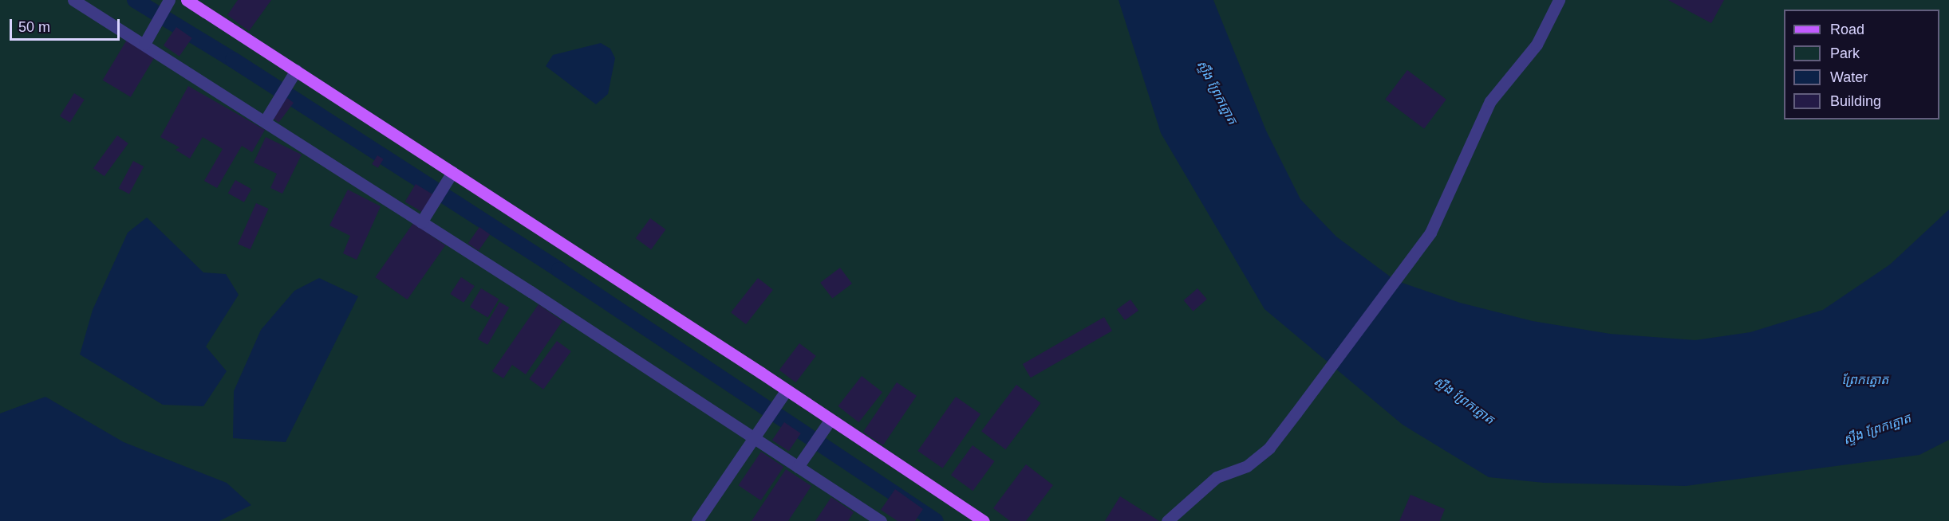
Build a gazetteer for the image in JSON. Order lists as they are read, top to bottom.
{
  "water": ["ស្ទឹង ព្រែកត្នោត", "ព្រែកត្នោត"],
  "legend": [
    "Road",
    "Park",
    "Water",
    "Building"
  ],
  "scale_bar": "50 m"
}
